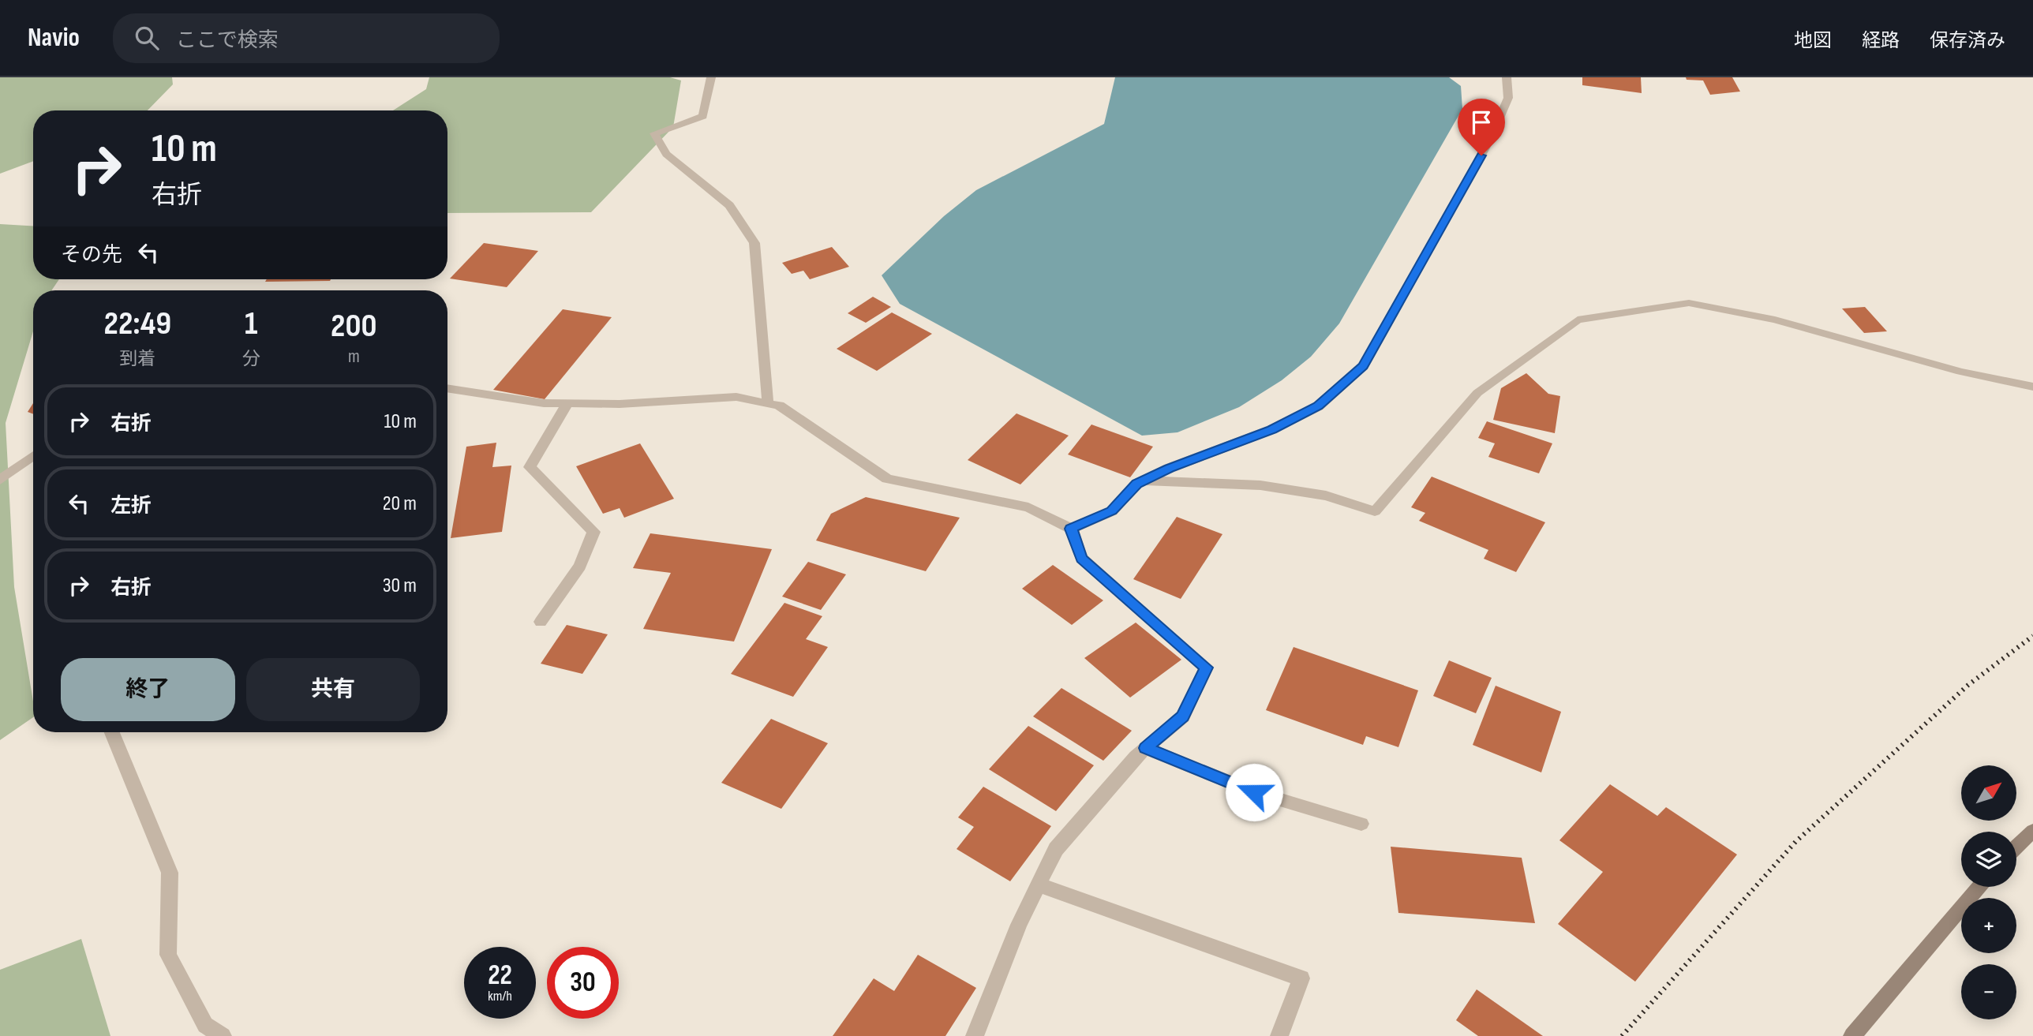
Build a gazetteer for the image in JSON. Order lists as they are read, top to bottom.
{
  "north": "top right",
  "page": {
    "header": "Navio",
    "search": "ここで検索",
    "nav": ["地図", "経路", "保存済み"],
    "turn": ["10 m", "右折"],
    "then": "その先",
    "eta": [
      "22:49",
      "到着",
      "1",
      "分",
      "200",
      "m"
    ],
    "list": [
      {
        "name": "右折",
        "value": "10 m"
      },
      {
        "name": "左折",
        "value": "20 m"
      },
      {
        "name": "右折",
        "value": "30 m"
      }
    ],
    "buttons": ["終了", "共有"],
    "map_buttons": ["+", "−"],
    "speed": "22 km/h",
    "limit": "30"
  }
}
